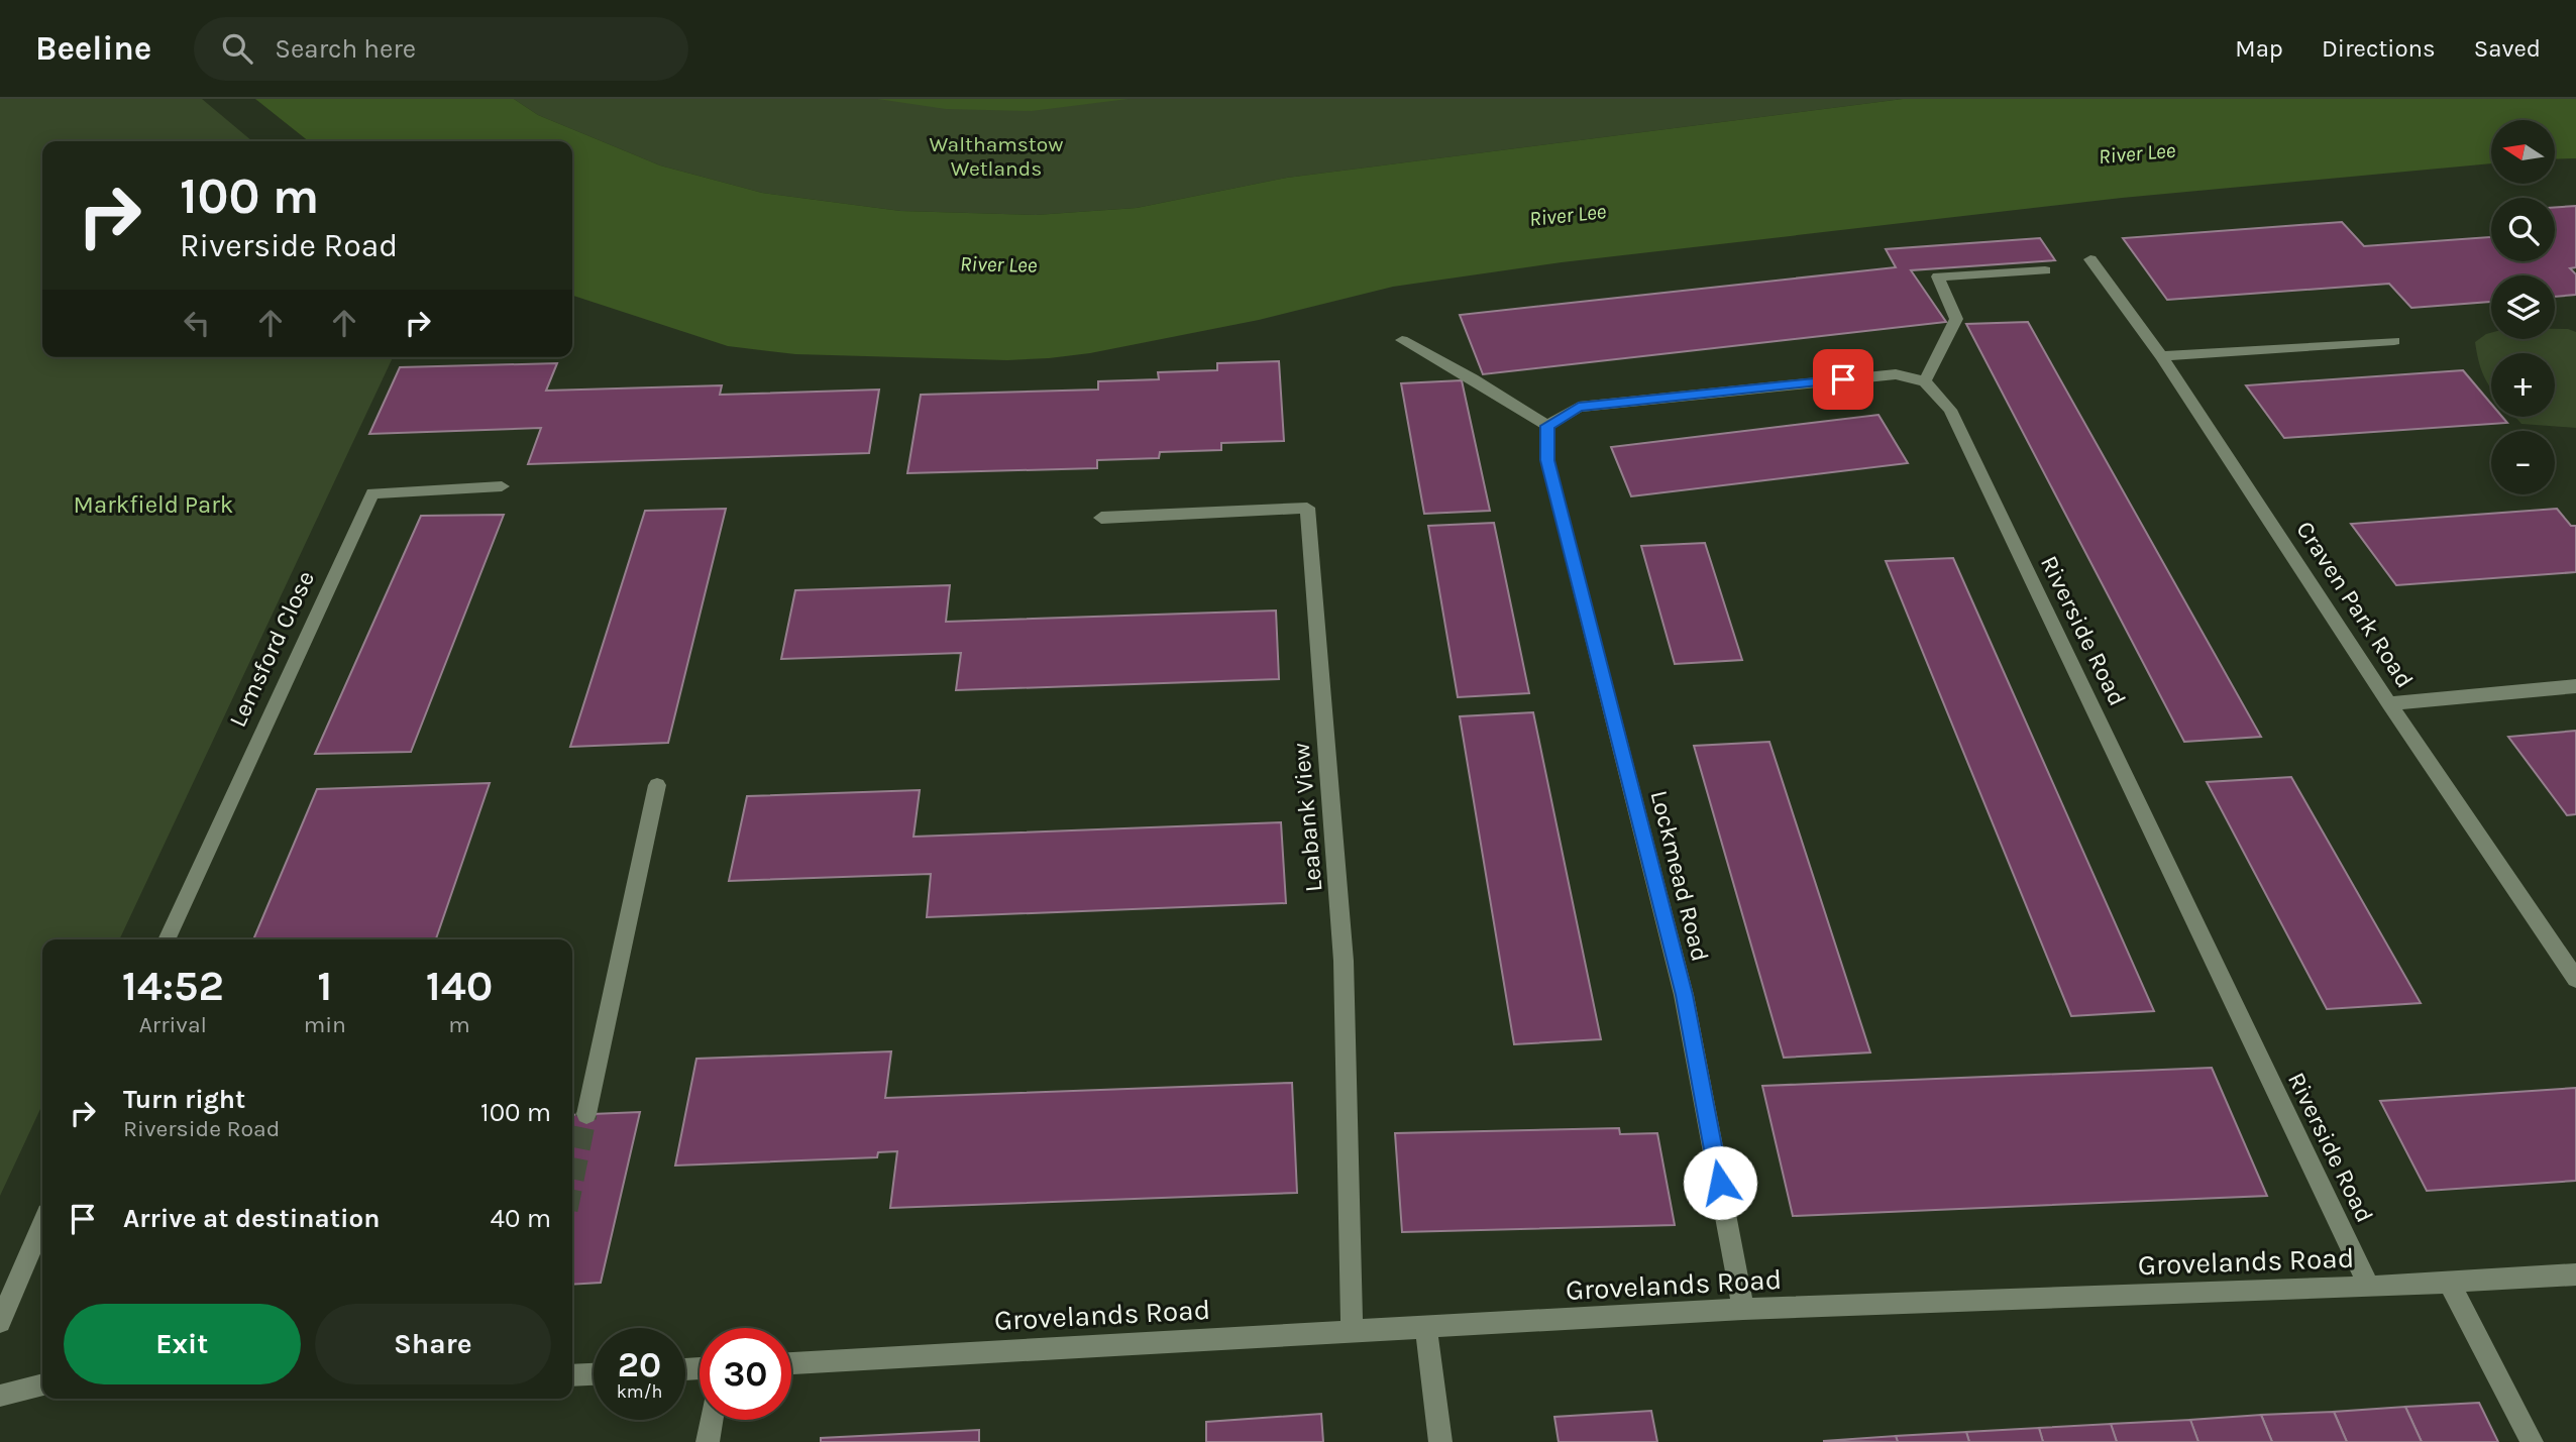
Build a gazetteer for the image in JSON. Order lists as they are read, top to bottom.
{
  "streets": {
    "street": [
      "Craven Park Road",
      "Riverside Road",
      "Lemsford Close",
      "Leabank View",
      "Lockmead Road",
      "Grovelands Road"
    ]
  },
  "crossings": [
    ["Riverside Road", "Grovelands Road"],
    ["Leabank View", "Grovelands Road"],
    ["Lockmead Road", "Grovelands Road"]
  ],
  "water": ["River Lee"],
  "parks": ["Walthamstow Wetlands", "Markfield Park"],
  "north": "left",
  "page": {
    "header": "Beeline",
    "search": "Search here",
    "nav": ["Map", "Directions", "Saved"],
    "map_buttons": ["+", "−"],
    "turn": ["100 m", "Riverside Road"],
    "eta": [
      "14:52",
      "Arrival",
      "1",
      "min",
      "140",
      "m"
    ],
    "list": [
      {
        "name": "Turn right",
        "note": "Riverside Road",
        "value": "100 m"
      },
      {
        "name": "Arrive at destination",
        "value": "40 m"
      }
    ],
    "buttons": ["Exit", "Share"],
    "speed": "20 km/h",
    "limit": "30"
  }
}
